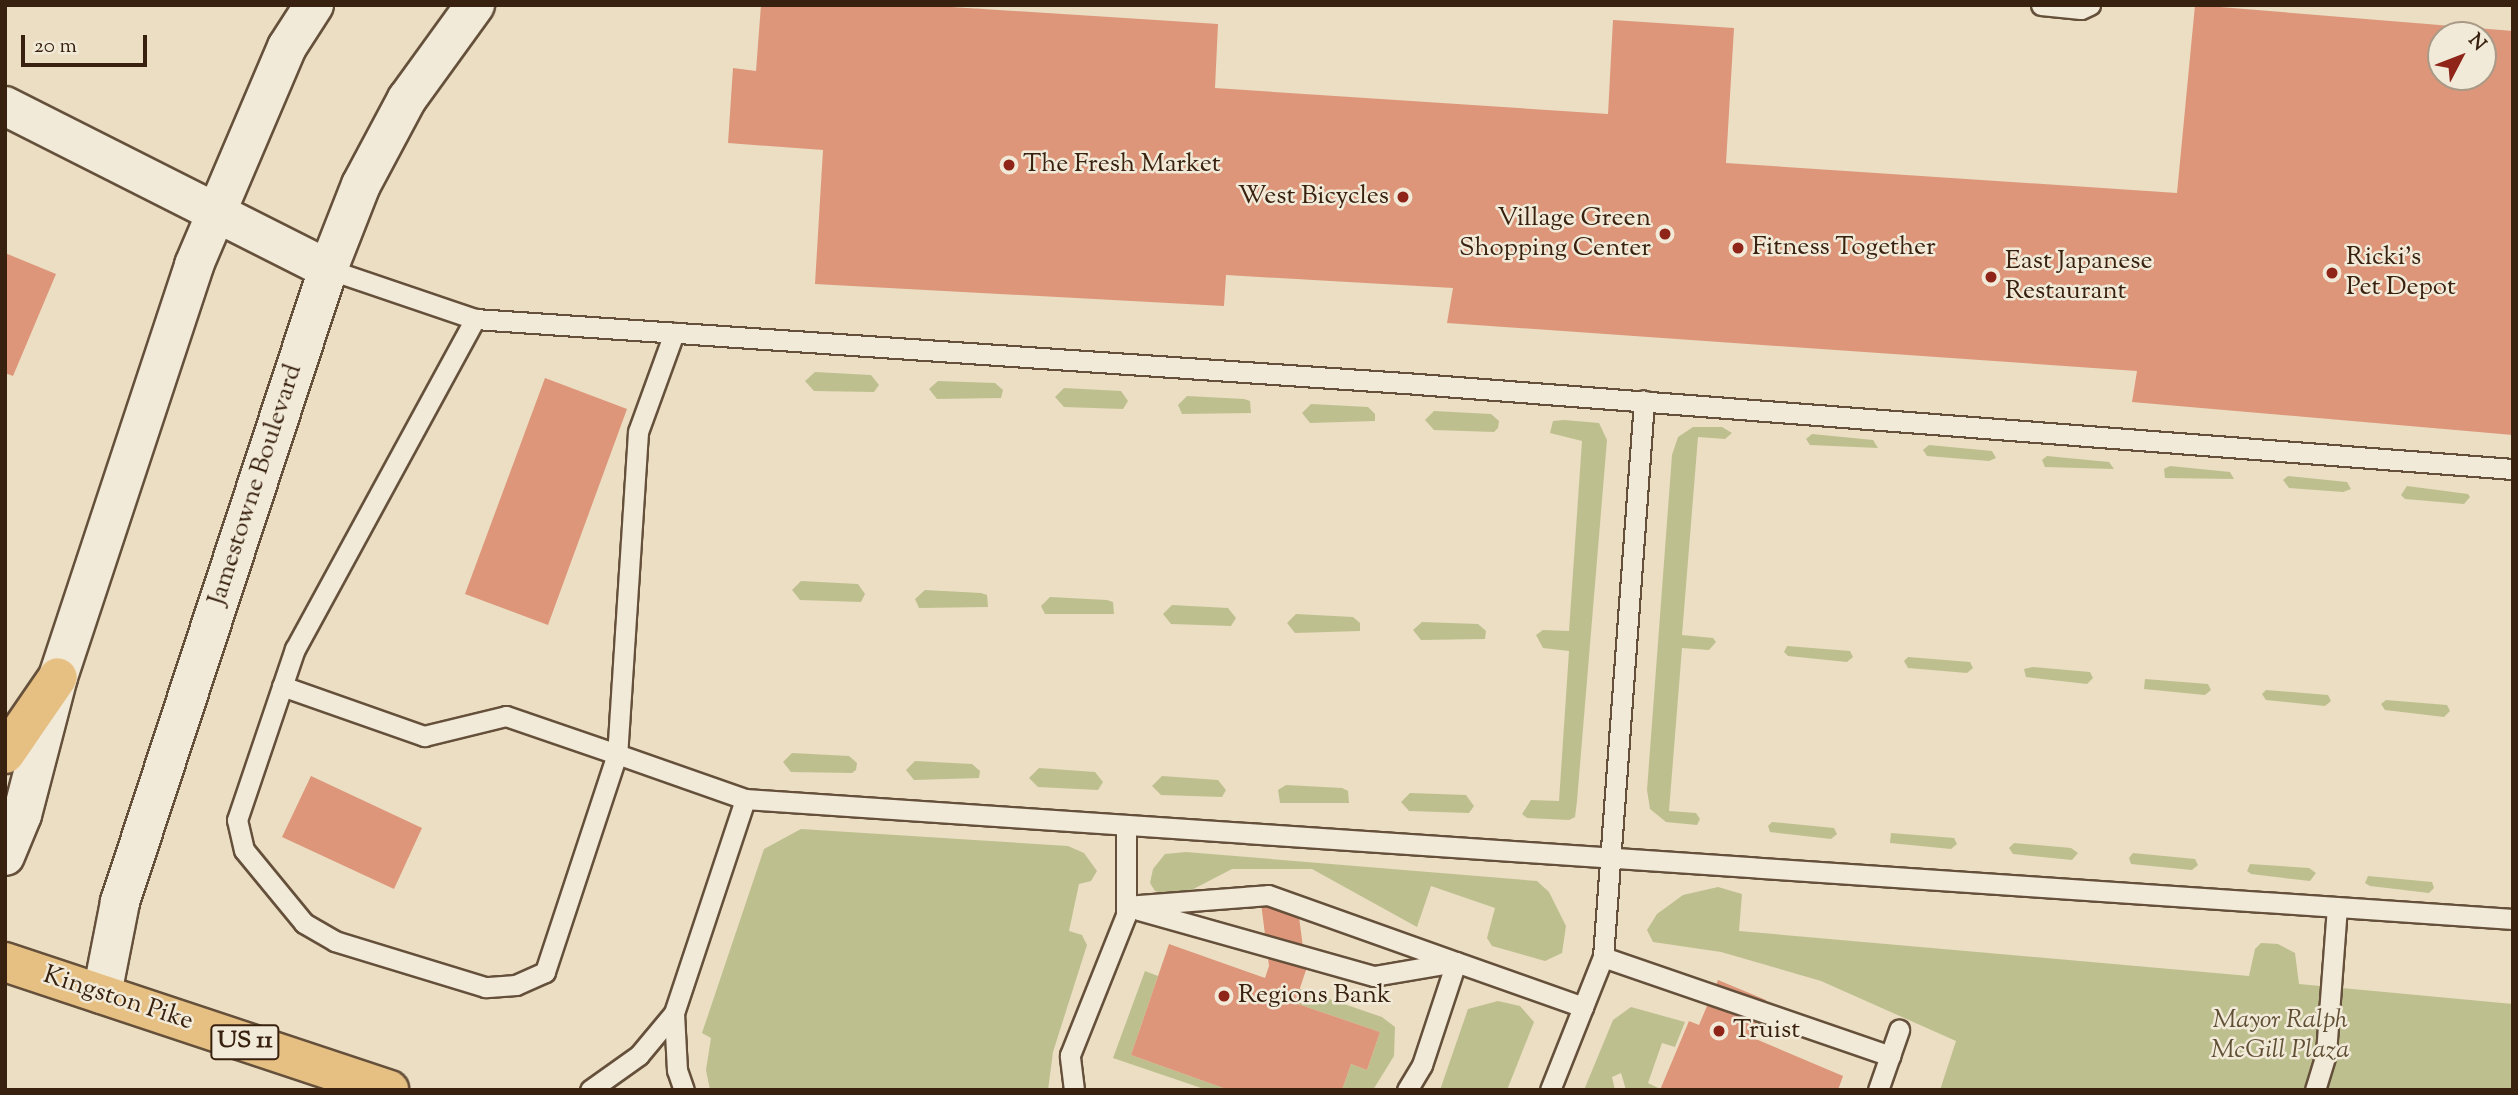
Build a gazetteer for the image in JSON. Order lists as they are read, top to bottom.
{
  "streets": {
    "main road": ["Kingston Pike", "US 11"],
    "street": ["Jamestowne Boulevard"]
  },
  "crossings": [
    ["Jamestowne Boulevard", "Kingston Pike"]
  ],
  "parks": ["Mayor Ralph McGill Plaza"],
  "places": [
    "The Fresh Market",
    "West Bicycles",
    "Village Green Shopping Center",
    "Fitness Together",
    "Ricki's Pet Depot",
    "East Japanese Restaurant",
    "Regions Bank",
    "Truist"
  ],
  "scale_bar": "20 m",
  "north": "top right"
}
